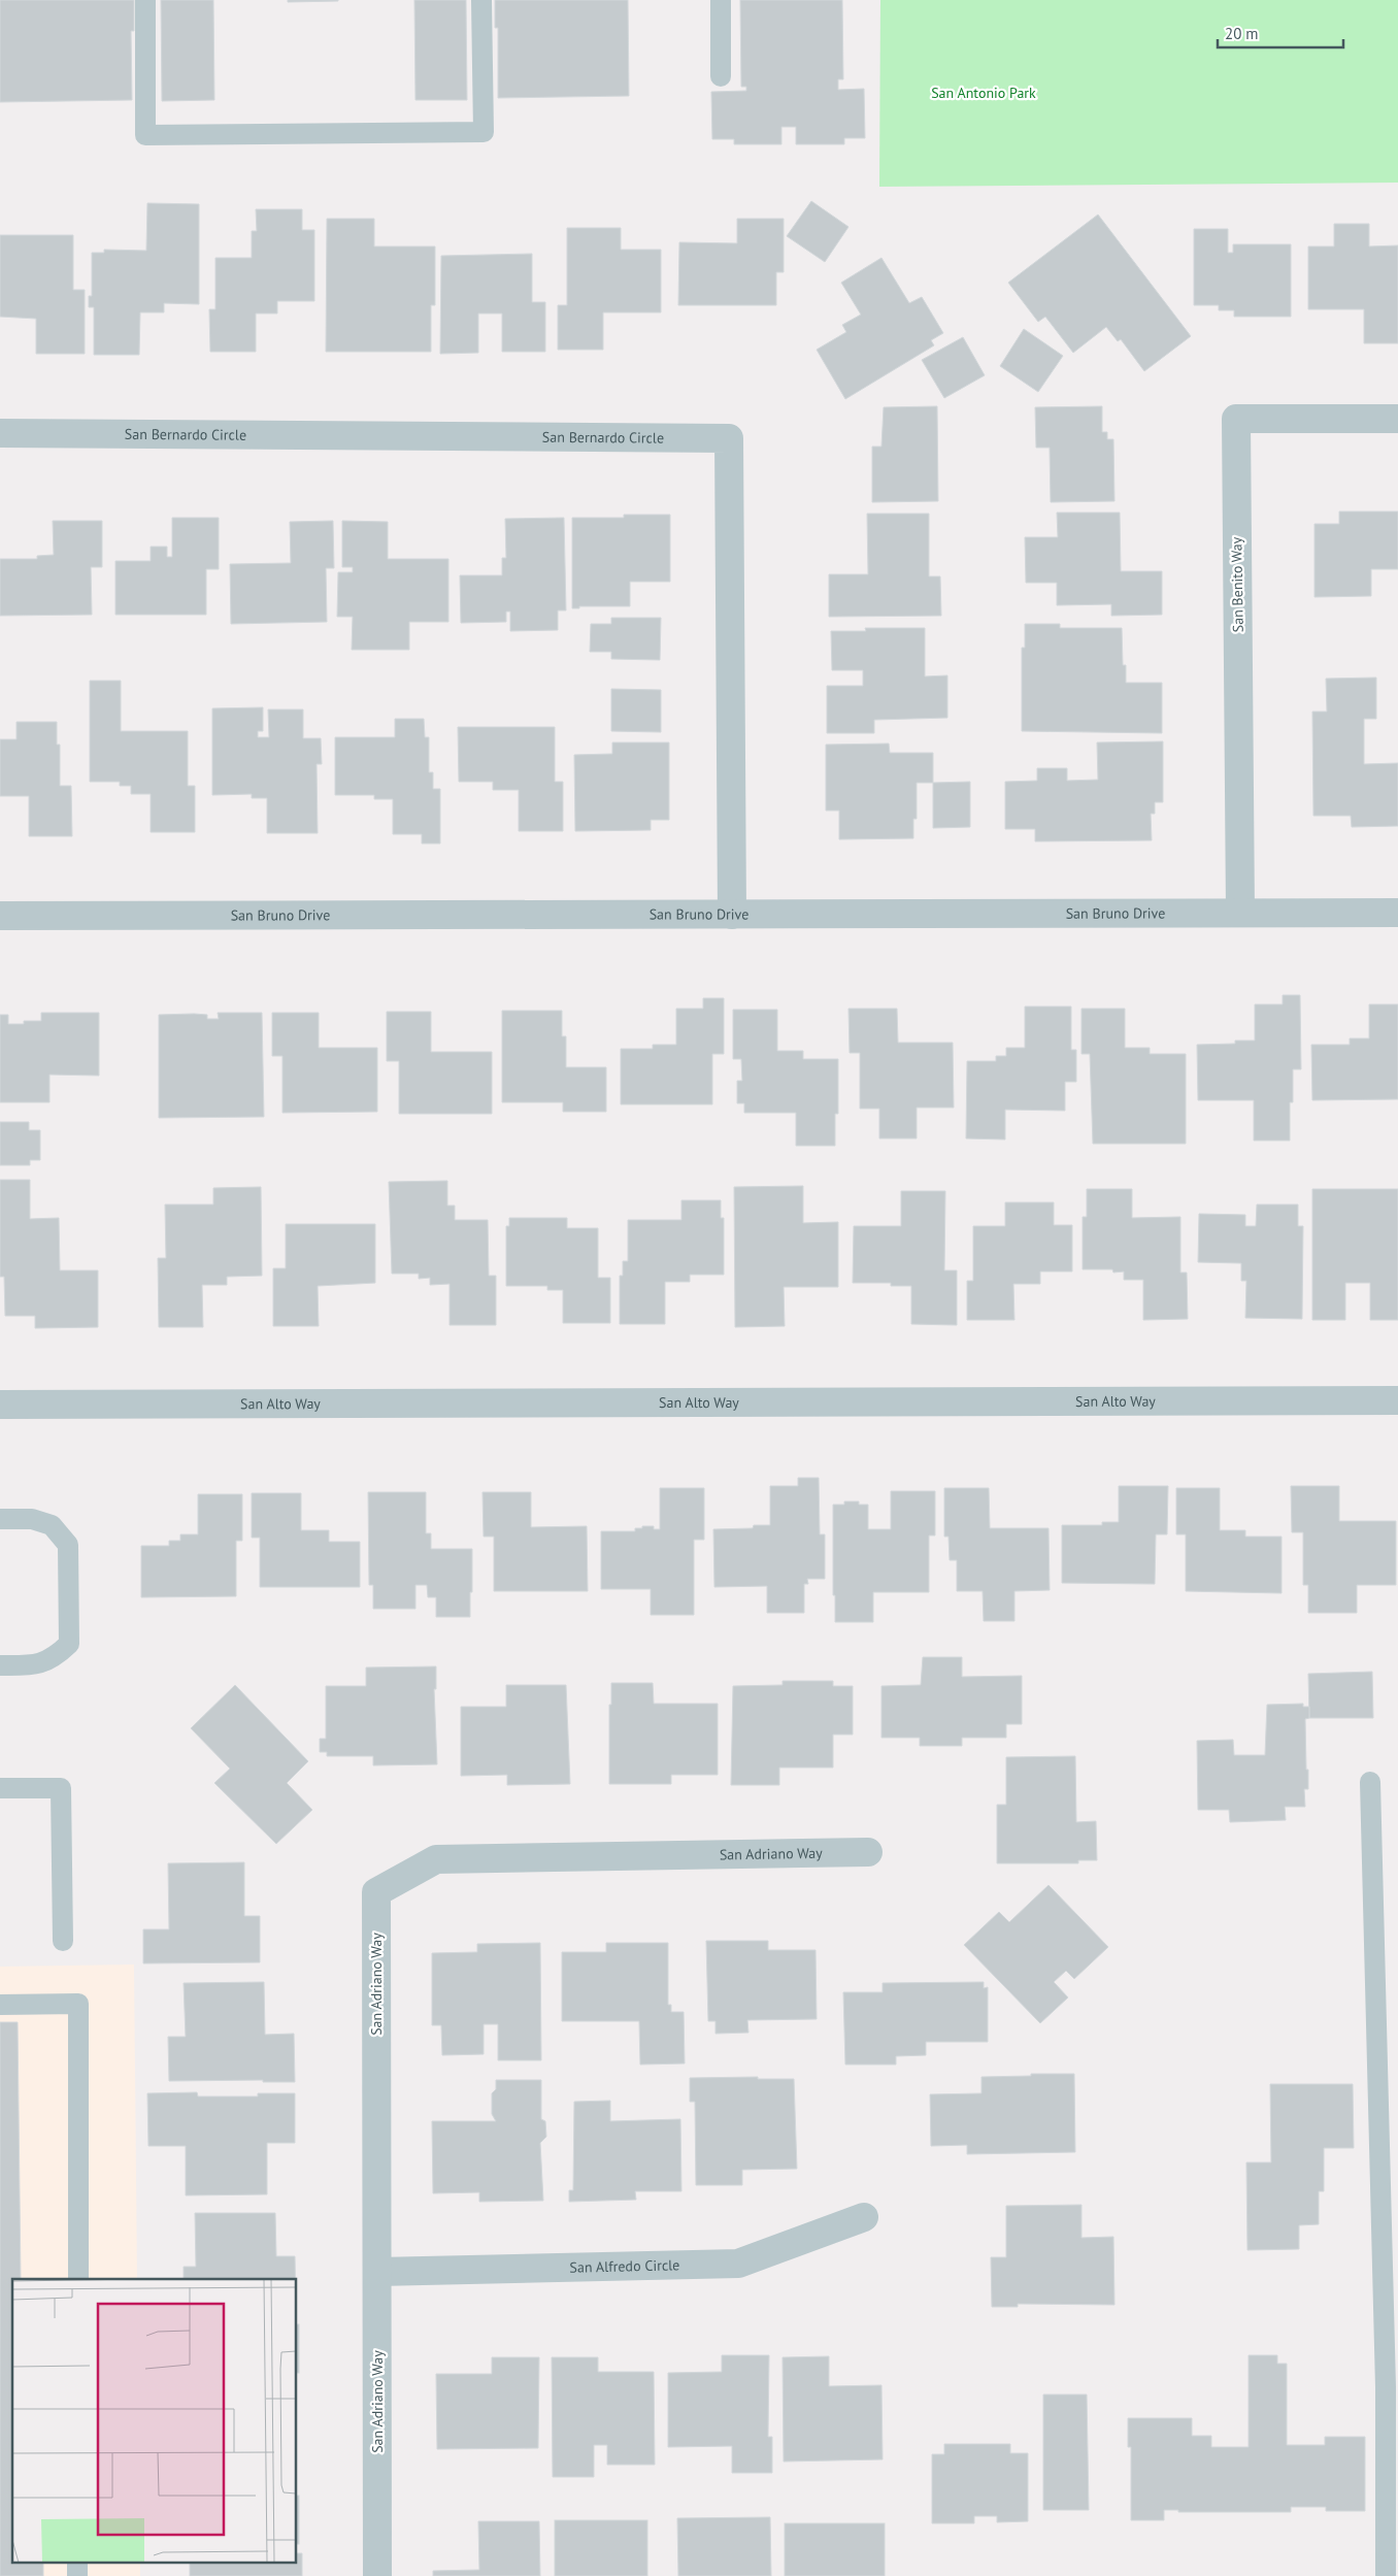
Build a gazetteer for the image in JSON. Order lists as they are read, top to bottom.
{
  "streets": {
    "street": [
      "San Bernardo Circle",
      "San Benito Way",
      "San Bruno Drive",
      "San Alto Way",
      "San Adriano Way",
      "San Alfredo Circle"
    ]
  },
  "crossings": [
    ["San Bernardo Circle", "San Bruno Drive"],
    ["San Benito Way", "San Bruno Drive"],
    ["San Adriano Way", "San Alfredo Circle"]
  ],
  "parks": ["San Antonio Park"],
  "scale_bar": "20 m"
}
